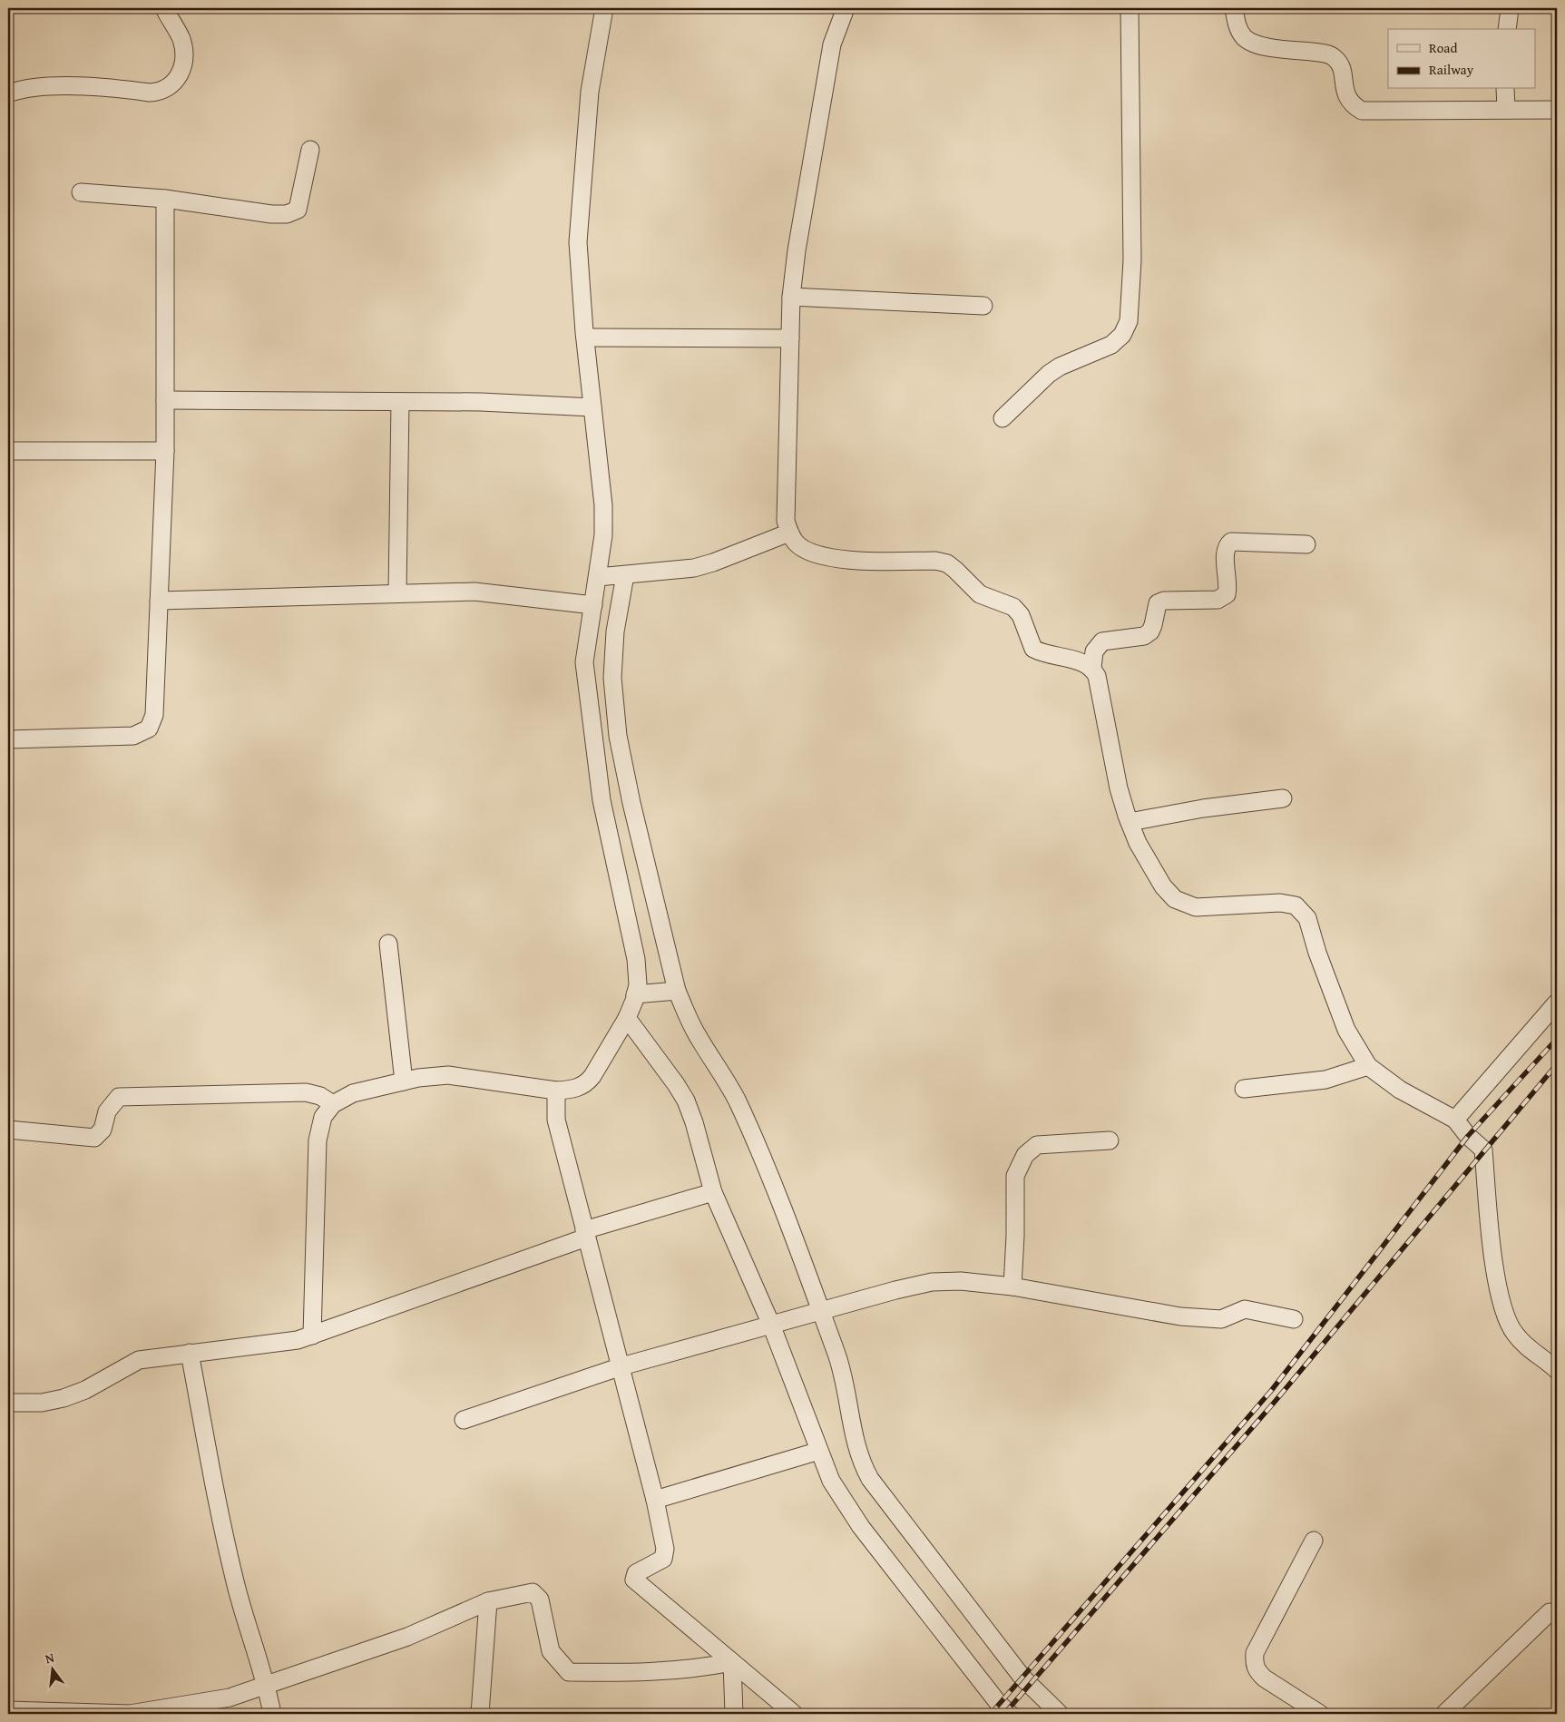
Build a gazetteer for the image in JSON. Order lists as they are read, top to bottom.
{
  "legend": ["Road", "Railway"],
  "north": "top"
}
